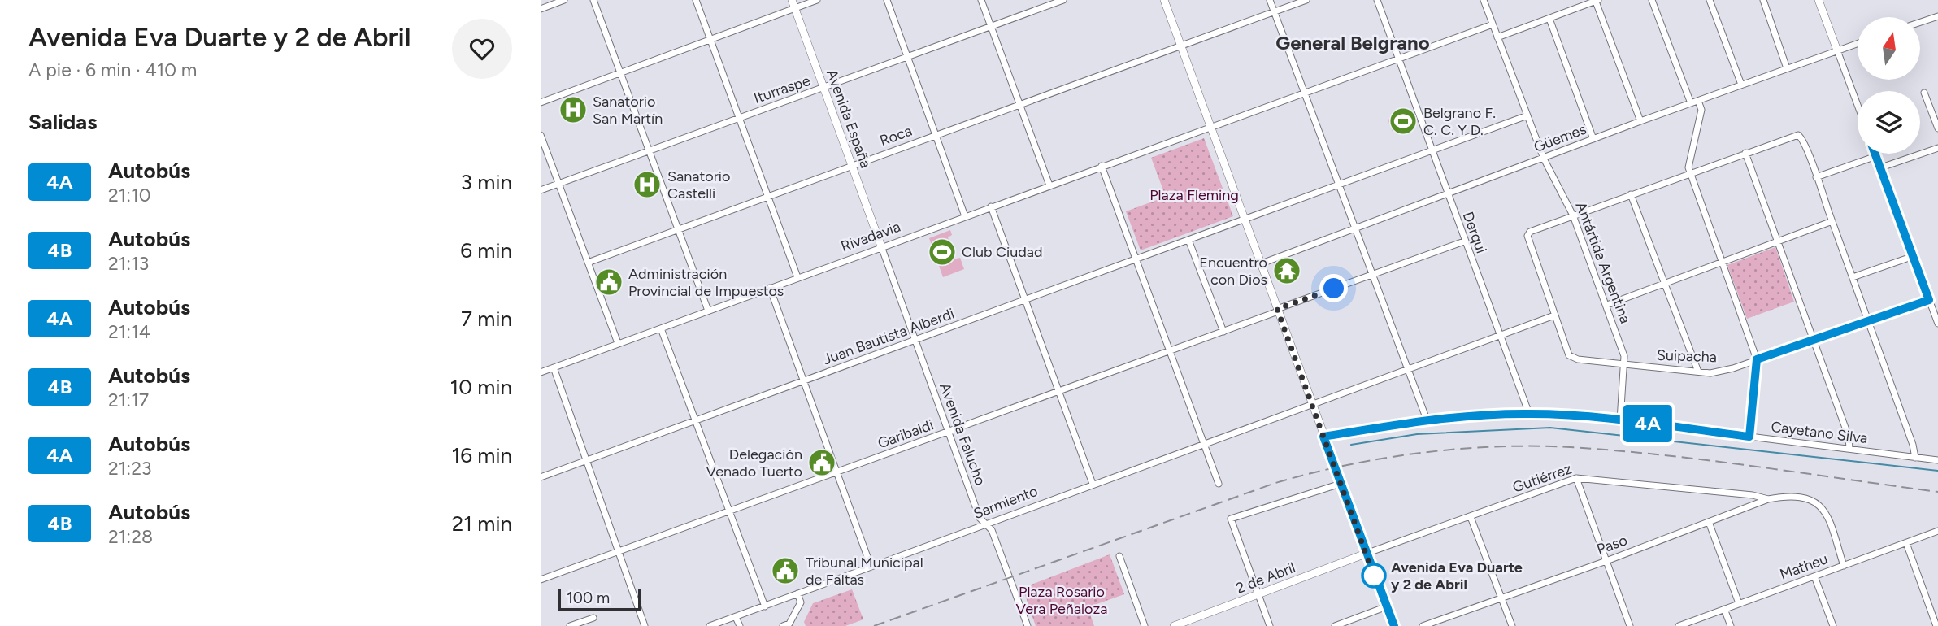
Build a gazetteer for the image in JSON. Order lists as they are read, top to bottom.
{
  "streets": {
    "main road": ["Avenida España", "2 de Abril"],
    "street": [
      "Iturraspe",
      "Roca",
      "Güemes",
      "Derqui",
      "Rivadavia",
      "Antártida Argentina",
      "Juan Bautista Alberdi",
      "Suipacha",
      "Cayetano Silva",
      "Garibaldi",
      "Avenida Falucho",
      "Gutiérrez",
      "Sarmiento",
      "Paso",
      "Matheu"
    ]
  },
  "crossings": [
    ["Iturraspe", "Avenida España"],
    ["Avenida España", "Roca"],
    ["Avenida España", "Rivadavia"],
    ["Avenida España", "Avenida Falucho"],
    ["Güemes", "Derqui"],
    ["Güemes", "Antártida Argentina"],
    ["Derqui", "Rivadavia"],
    ["Derqui", "Juan Bautista Alberdi"],
    ["Derqui", "Cayetano Silva"],
    ["Derqui", "Garibaldi"],
    ["Rivadavia", "Antártida Argentina"],
    ["Rivadavia", "Avenida Falucho"],
    ["Antártida Argentina", "Juan Bautista Alberdi"],
    ["Antártida Argentina", "Suipacha"],
    ["Antártida Argentina", "Cayetano Silva"],
    ["Juan Bautista Alberdi", "Avenida Falucho"],
    ["Garibaldi", "Avenida Falucho"],
    ["Avenida Falucho", "Sarmiento"],
    ["Gutiérrez", "Paso"],
    ["Gutiérrez", "2 de Abril"],
    ["Paso", "Matheu"]
  ],
  "districts": ["General Belgrano"],
  "parks": ["Plaza Fleming", "Plaza Rosario Vera Peñaloza"],
  "places": {
    "hospital": ["Sanatorio San Martín", "Sanatorio Castelli"],
    "sports": ["Belgrano F. C. C. Y D.", "Club Ciudad"],
    "temple": ["Encuentro con Dios"],
    "public building": ["Administración Provincial de Impuestos", "Delegación Venado Tuerto", "Tribunal Municipal de Faltas"],
    "other": ["Avenida Eva Duarte y 2 de Abril"]
  },
  "lines": ["bus line 4A"],
  "scale_bar": "100 m",
  "north": "top",
  "page": {
    "heading": [
      ["Avenida Eva Duarte y 2 de Abril", "A pie · 6 min · 410 m"],
      "Salidas"
    ],
    "on_map": "4A",
    "list": [
      {
        "mark": "4A",
        "name": "Autobús",
        "note": "21:10",
        "value": "3 min"
      },
      {
        "mark": "4B",
        "name": "Autobús",
        "note": "21:13",
        "value": "6 min"
      },
      {
        "mark": "4A",
        "name": "Autobús",
        "note": "21:14",
        "value": "7 min"
      },
      {
        "mark": "4B",
        "name": "Autobús",
        "note": "21:17",
        "value": "10 min"
      },
      {
        "mark": "4A",
        "name": "Autobús",
        "note": "21:23",
        "value": "16 min"
      },
      {
        "mark": "4B",
        "name": "Autobús",
        "note": "21:28",
        "value": "21 min"
      }
    ],
    "scale": "100 m"
  }
}
